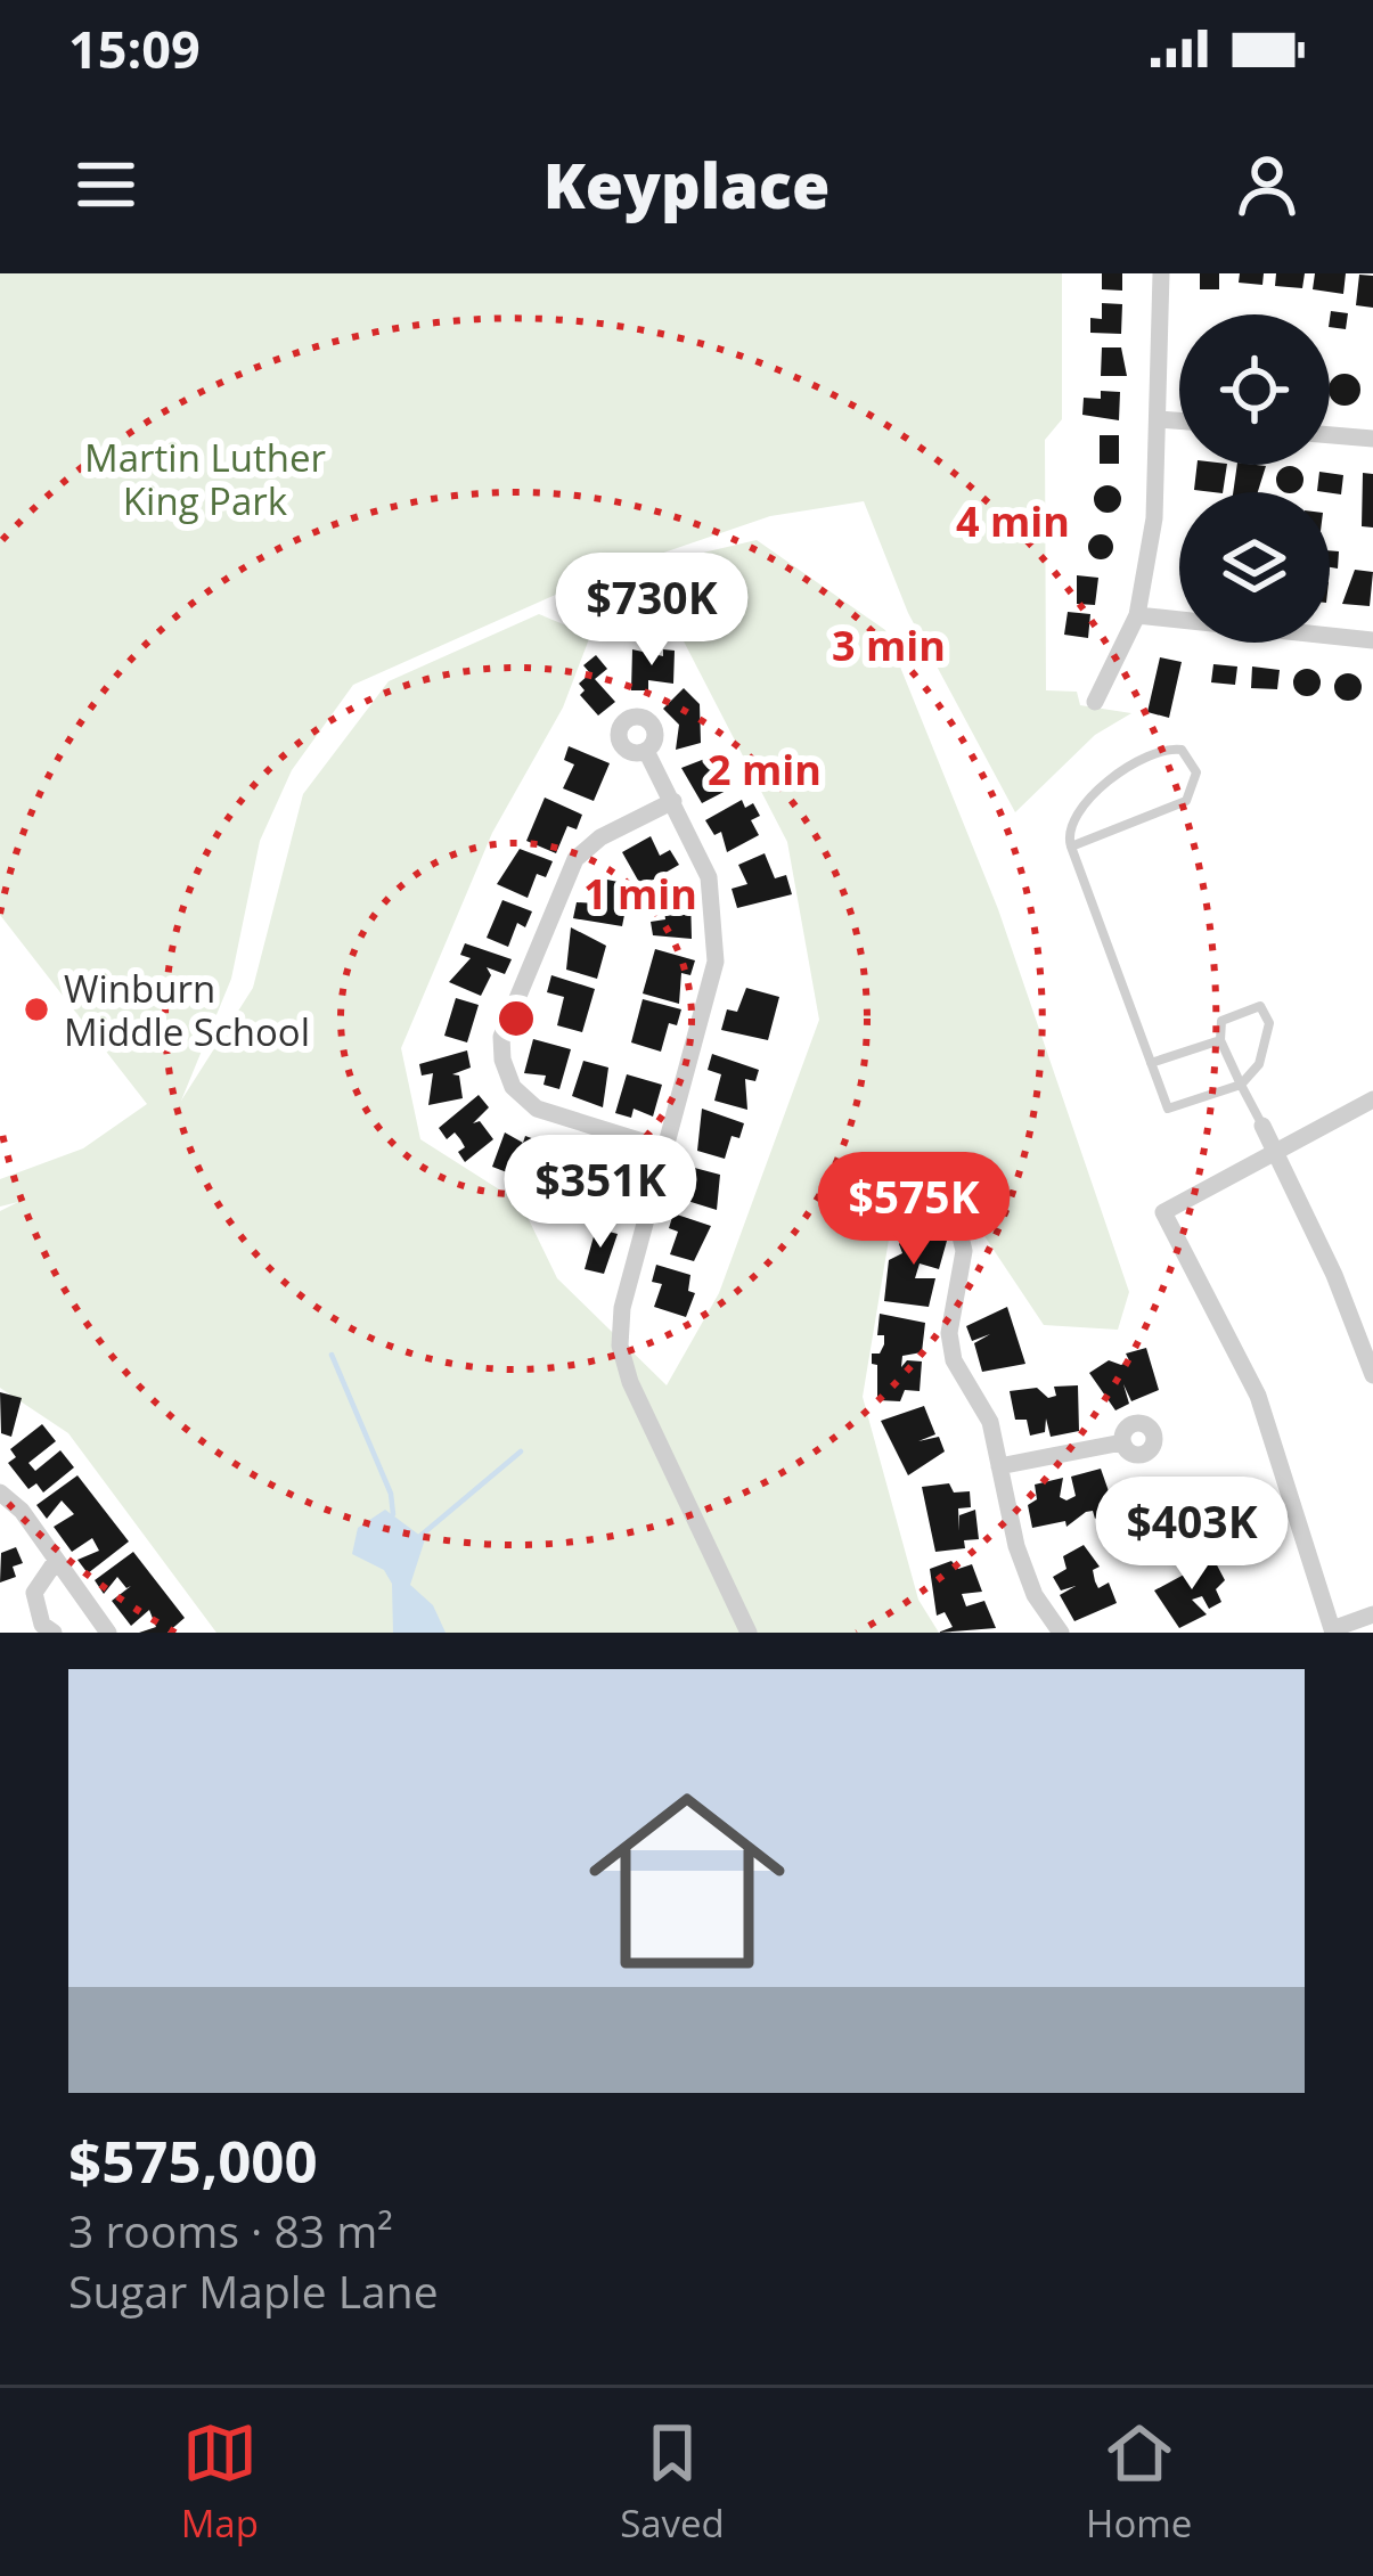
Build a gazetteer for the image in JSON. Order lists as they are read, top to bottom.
{
  "parks": ["Martin Luther King Park"],
  "places": ["Winburn Middle School"],
  "page": {
    "status": "15:09",
    "header": "Keyplace",
    "price": [
      "$730K",
      "$351K",
      "$575K",
      "$403K"
    ],
    "list": [
      {
        "name": "$575,000",
        "note": "3 rooms · 83 m² · Sugar Maple Lane"
      }
    ],
    "tabs": ["Map", "Saved", "Home"]
  },
  "rings": [
    "4 min",
    "3 min",
    "2 min",
    "1 min"
  ]
}
